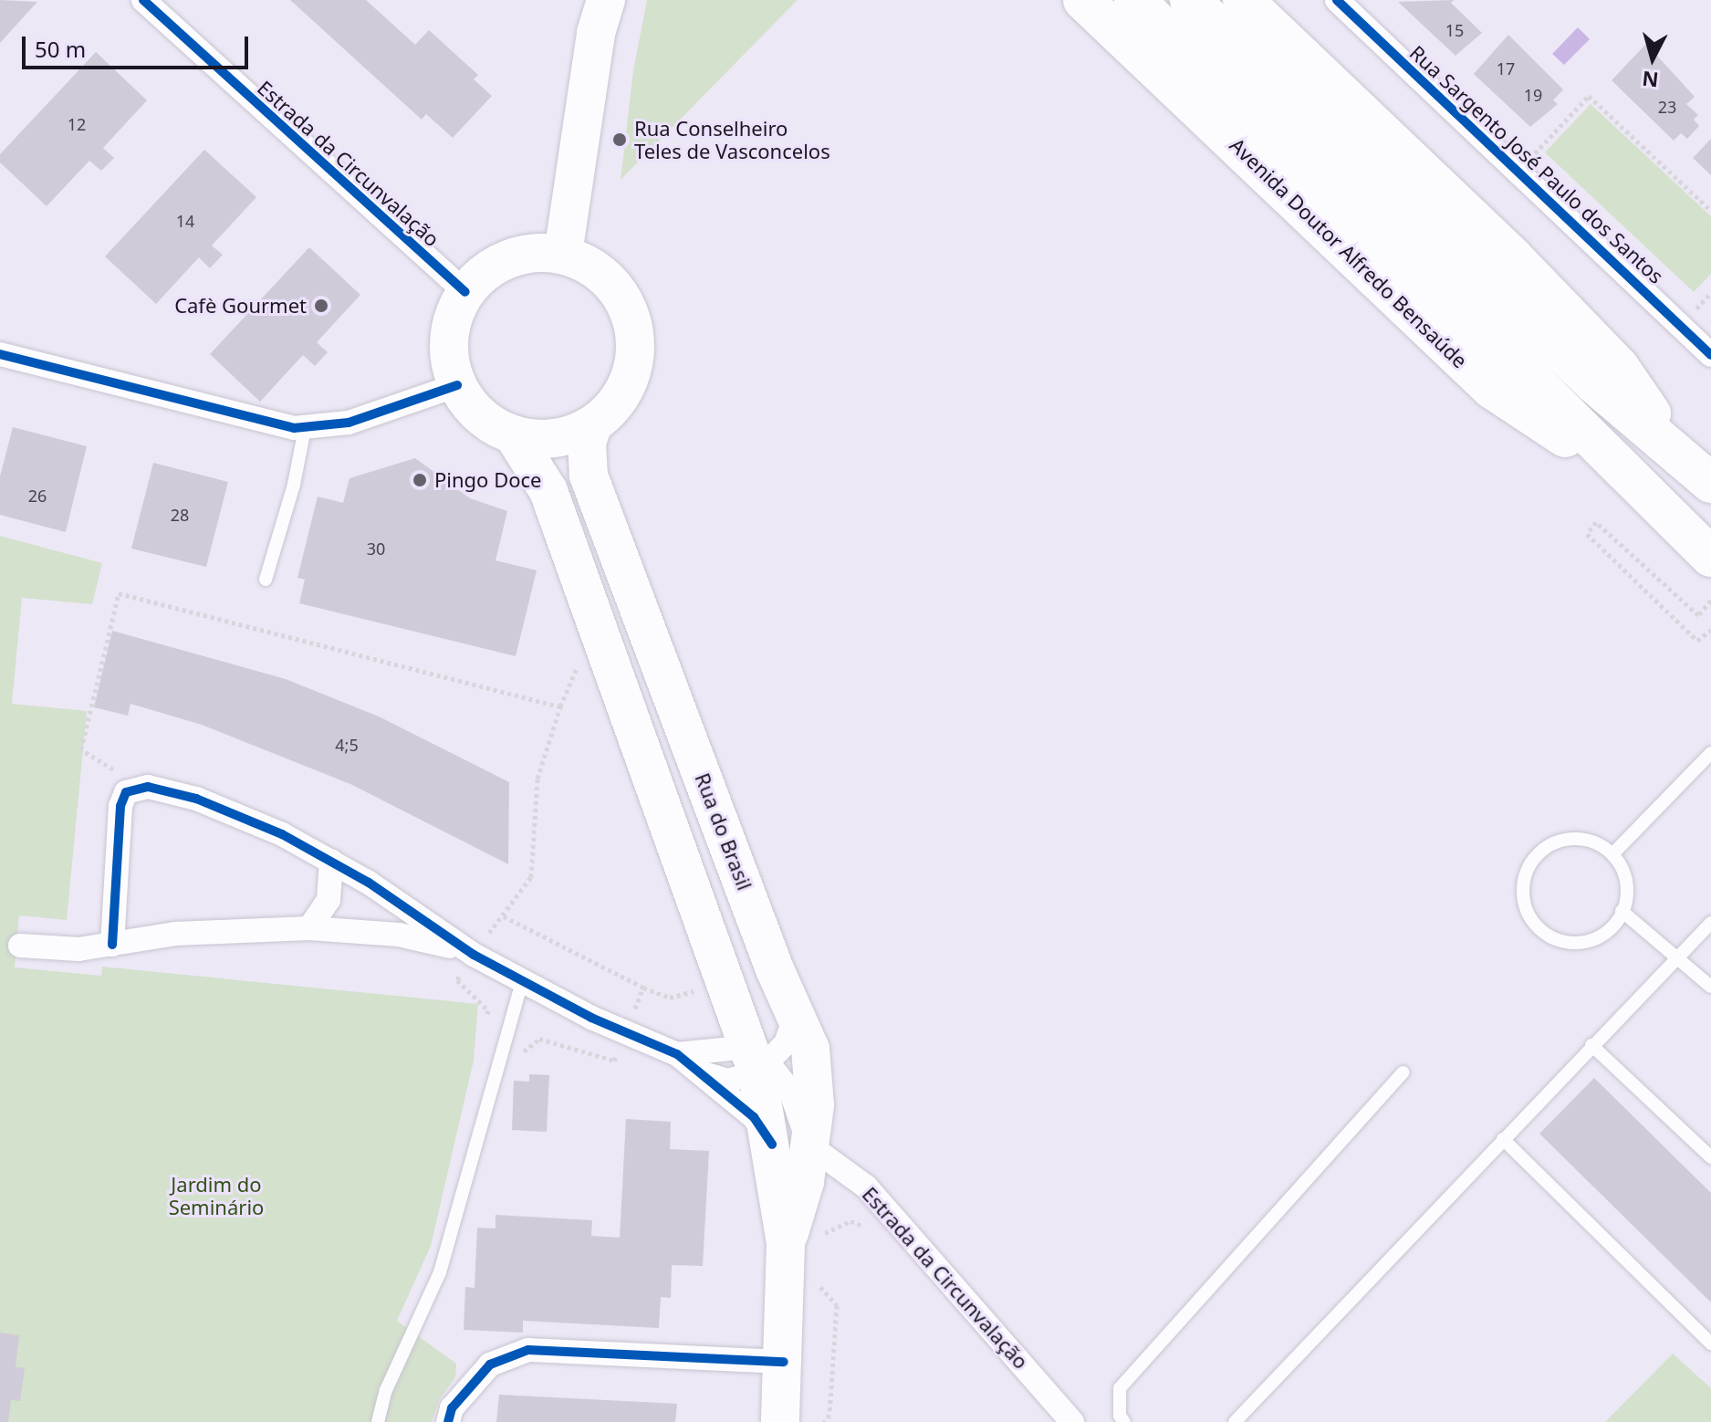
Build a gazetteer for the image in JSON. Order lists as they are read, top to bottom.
{
  "streets": {
    "highway": ["Avenida Doutor Alfredo Bensaúde"],
    "main road": ["Rua do Brasil"],
    "street": ["Estrada da Circunvalação", "Rua Sargento José Paulo dos Santos"]
  },
  "crossings": [
    ["Estrada da Circunvalação", "Rua do Brasil"]
  ],
  "parks": ["Jardim do Seminário"],
  "places": ["Rua Conselheiro Teles de Vasconcelos", "Cafè Gourmet", "Pingo Doce"],
  "house_numbers": [
    "15",
    "17",
    "19",
    "23",
    "12",
    "14",
    "26",
    "28",
    "30",
    "4;5"
  ],
  "scale_bar": "50 m",
  "north": "bottom"
}
